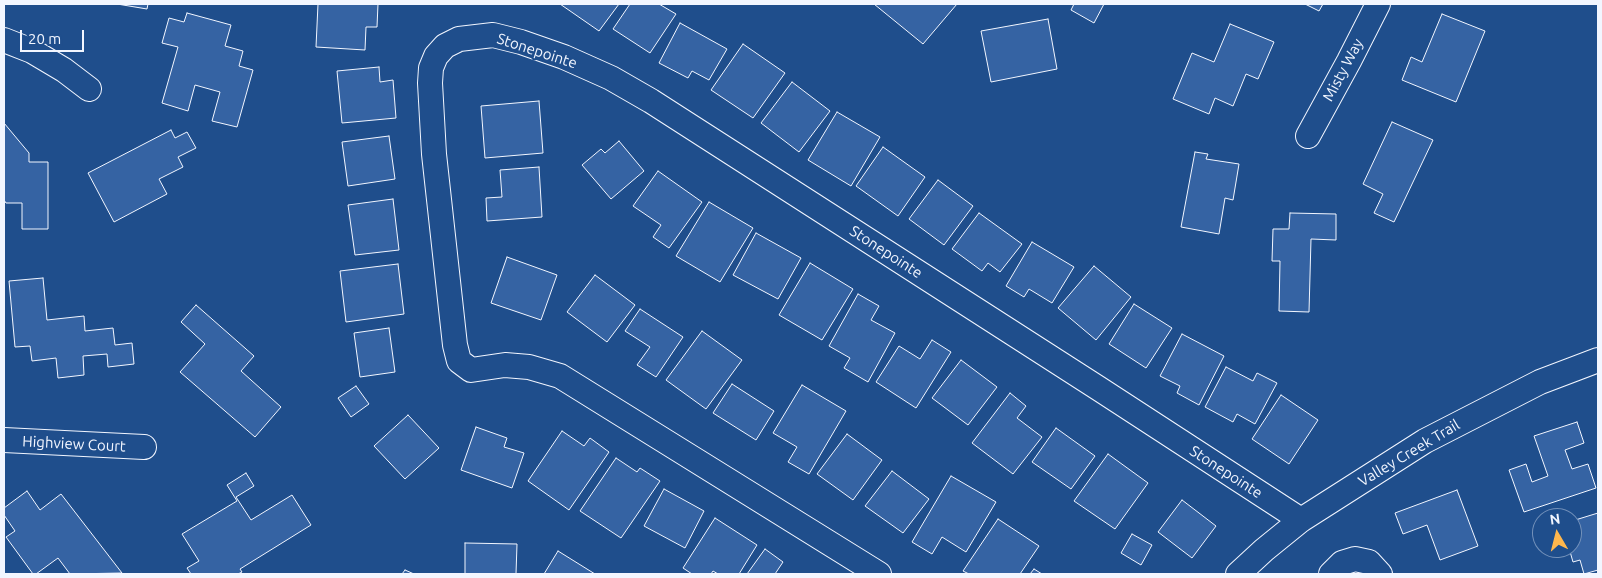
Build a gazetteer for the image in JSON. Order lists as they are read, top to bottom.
{
  "streets": {
    "street": [
      "Stonepointe",
      "Misty Way",
      "Highview Court",
      "Valley Creek Trail"
    ]
  },
  "crossings": [
    ["Stonepointe", "Valley Creek Trail"]
  ],
  "scale_bar": "20 m",
  "north": "top"
}
